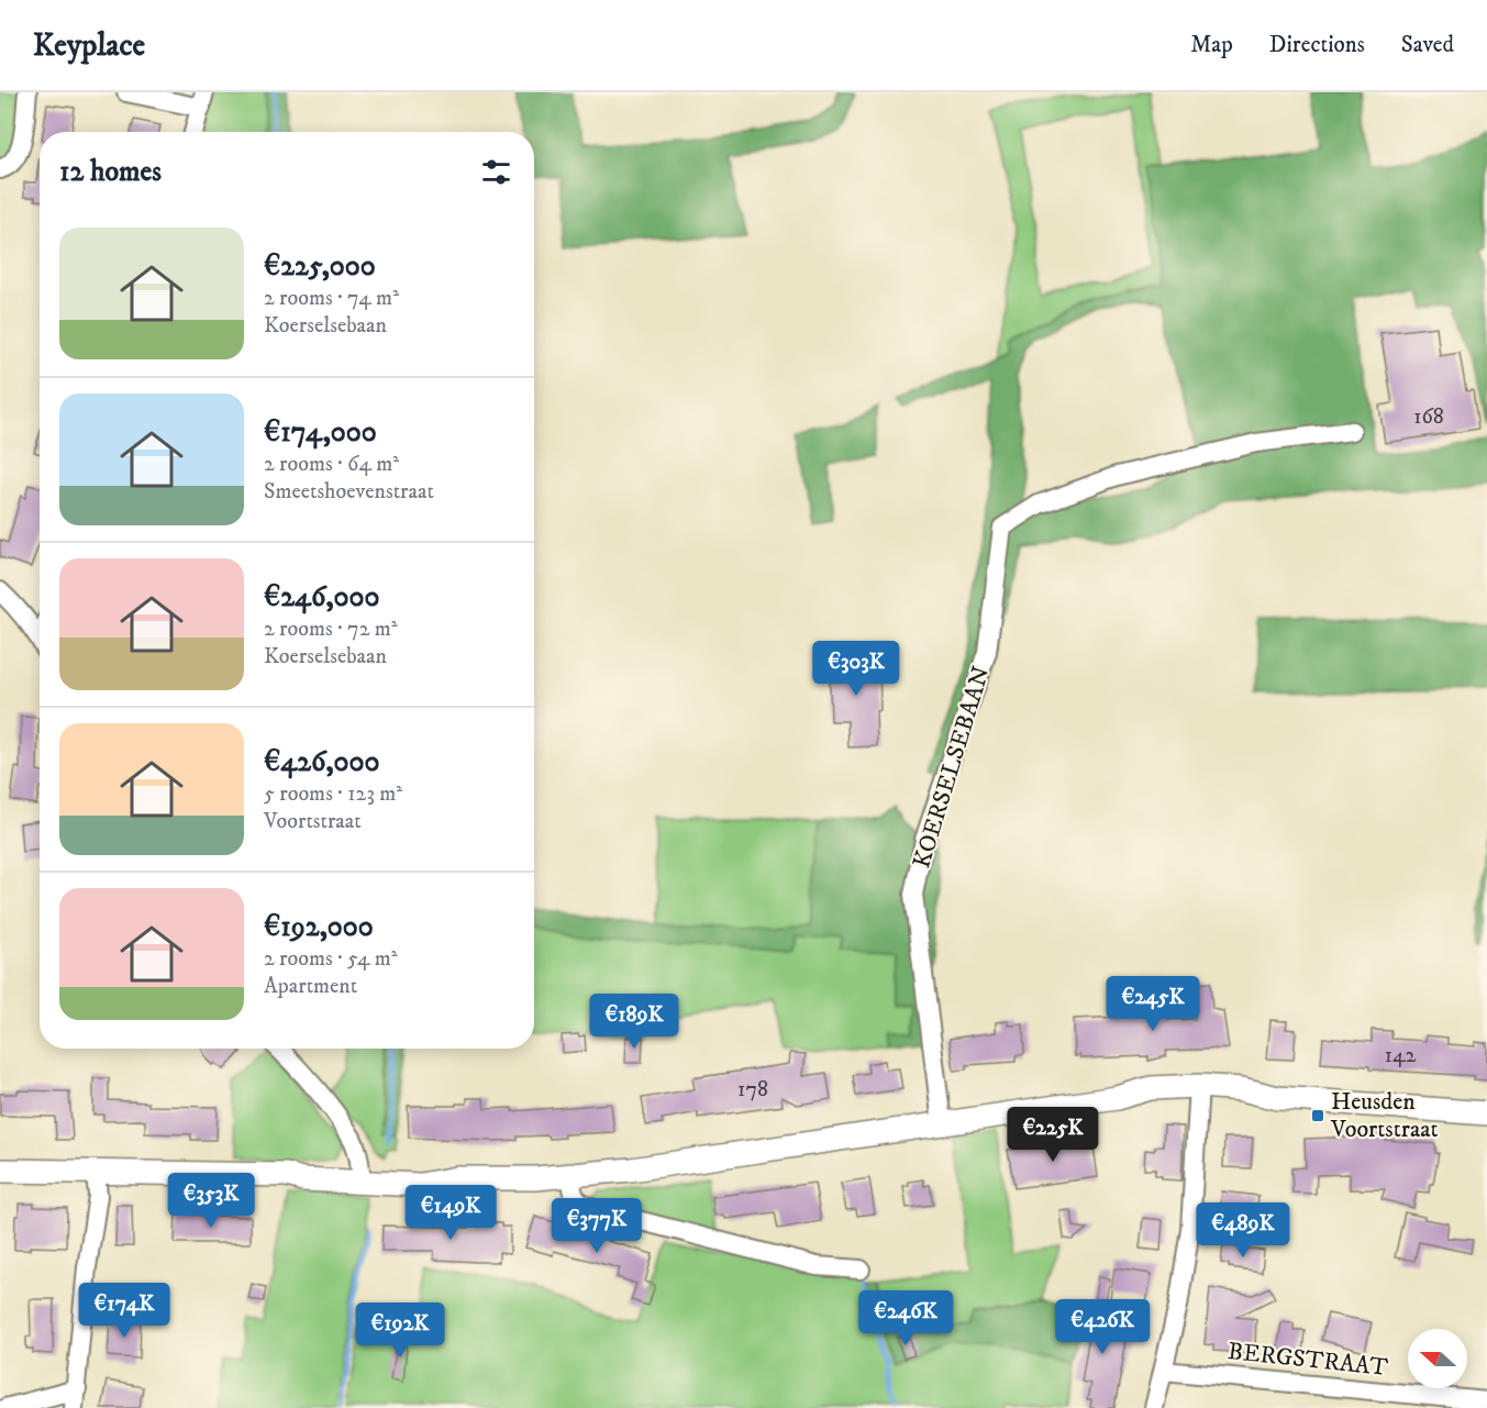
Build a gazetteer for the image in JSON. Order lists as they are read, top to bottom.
{
  "streets": {
    "street": ["KOERSELSEBAAN", "BERGSTRAAT"]
  },
  "places": {
    "transit": ["Heusden Voortstraat"]
  },
  "house_numbers": ["168", "142", "178"],
  "north": "left",
  "page": {
    "header": "Keyplace",
    "nav": ["Map", "Directions", "Saved"],
    "heading": "12 homes",
    "list": [
      {
        "name": "€225,000",
        "note": "2 rooms · 74 m² · Koerselsebaan"
      },
      {
        "name": "€174,000",
        "note": "2 rooms · 64 m² · Smeetshoevenstraat"
      },
      {
        "name": "€246,000",
        "note": "2 rooms · 72 m² · Koerselsebaan"
      },
      {
        "name": "€426,000",
        "note": "5 rooms · 123 m² · Voortstraat"
      },
      {
        "name": "€192,000",
        "note": "2 rooms · 54 m² · Apartment"
      }
    ],
    "price": [
      "€303K",
      "€245K",
      "€189K",
      "€225K",
      "€353K",
      "€149K",
      "€377K",
      "€489K",
      "€174K",
      "€246K",
      "€426K",
      "€192K"
    ]
  }
}
